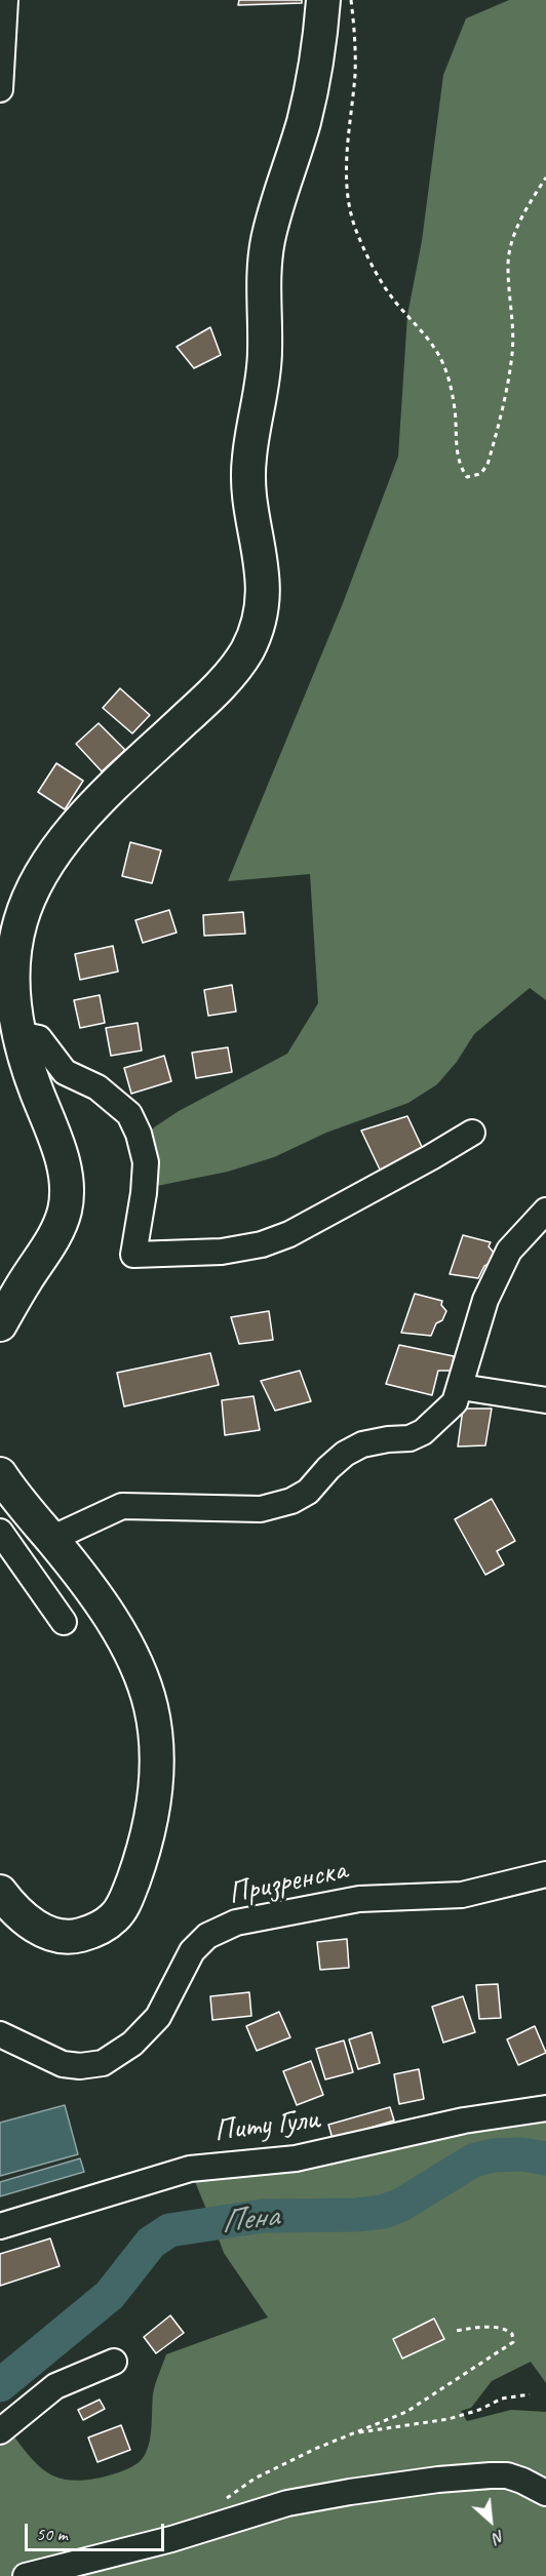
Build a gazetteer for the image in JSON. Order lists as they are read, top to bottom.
{
  "streets": {
    "street": ["Призренска", "Питу Гули"]
  },
  "water": ["Пена"],
  "scale_bar": "50 m",
  "north": "bottom right"
}
